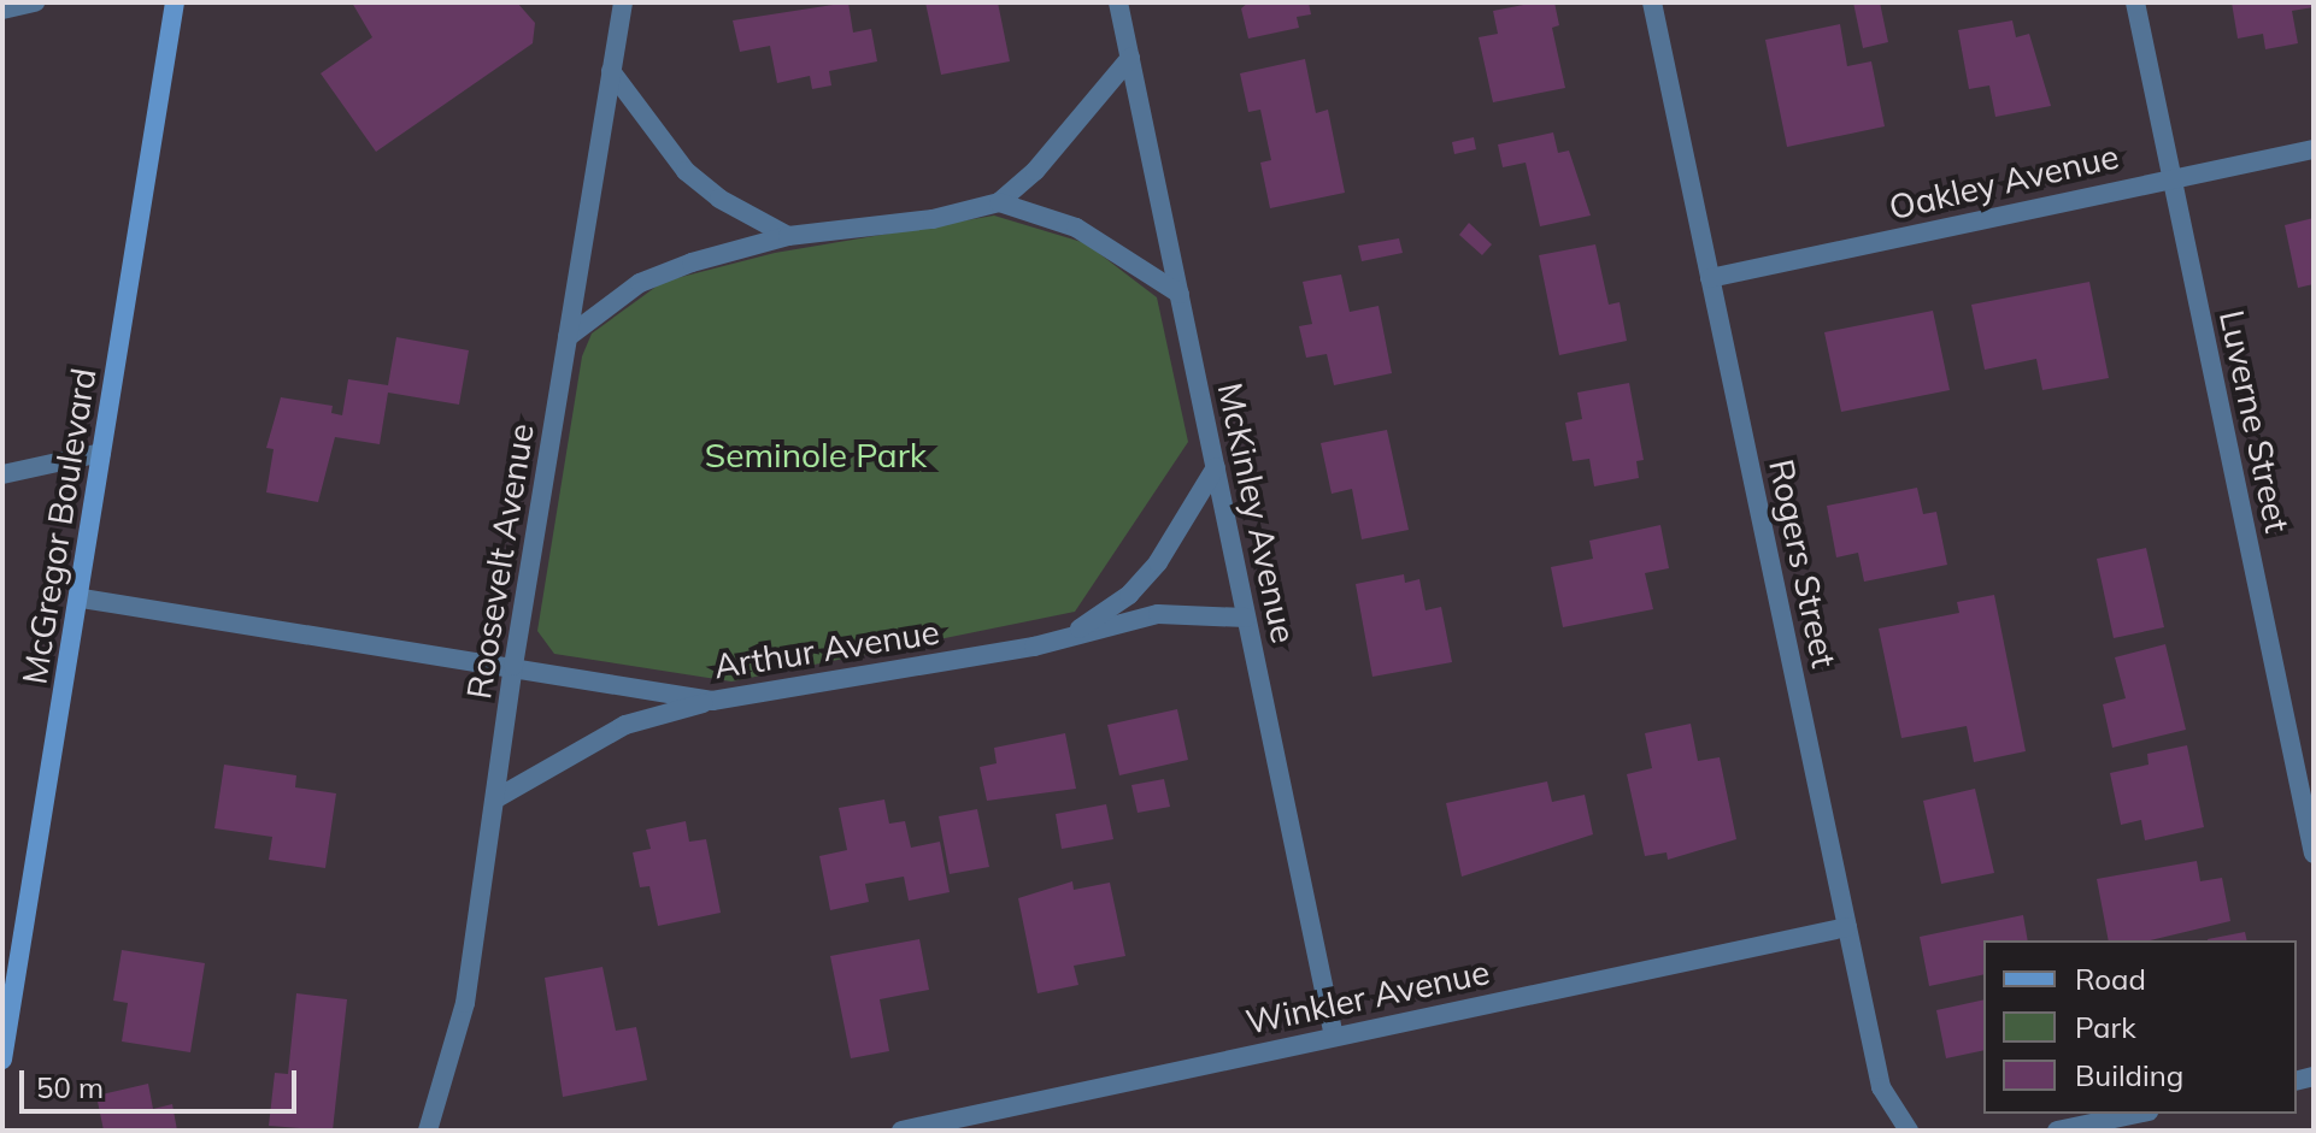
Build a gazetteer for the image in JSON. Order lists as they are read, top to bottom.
{
  "streets": {
    "main road": ["McGregor Boulevard"],
    "street": [
      "Oakley Avenue",
      "Luverne Street",
      "McKinley Avenue",
      "Roosevelt Avenue",
      "Rogers Street",
      "Arthur Avenue",
      "Winkler Avenue"
    ]
  },
  "crossings": [
    ["Oakley Avenue", "Luverne Street"],
    ["Oakley Avenue", "Rogers Street"],
    ["McKinley Avenue", "Arthur Avenue"],
    ["McKinley Avenue", "Winkler Avenue"],
    ["McGregor Boulevard", "Arthur Avenue"],
    ["Roosevelt Avenue", "Arthur Avenue"],
    ["Rogers Street", "Winkler Avenue"]
  ],
  "parks": ["Seminole Park"],
  "legend": ["Road", "Park", "Building"],
  "scale_bar": "50 m"
}
